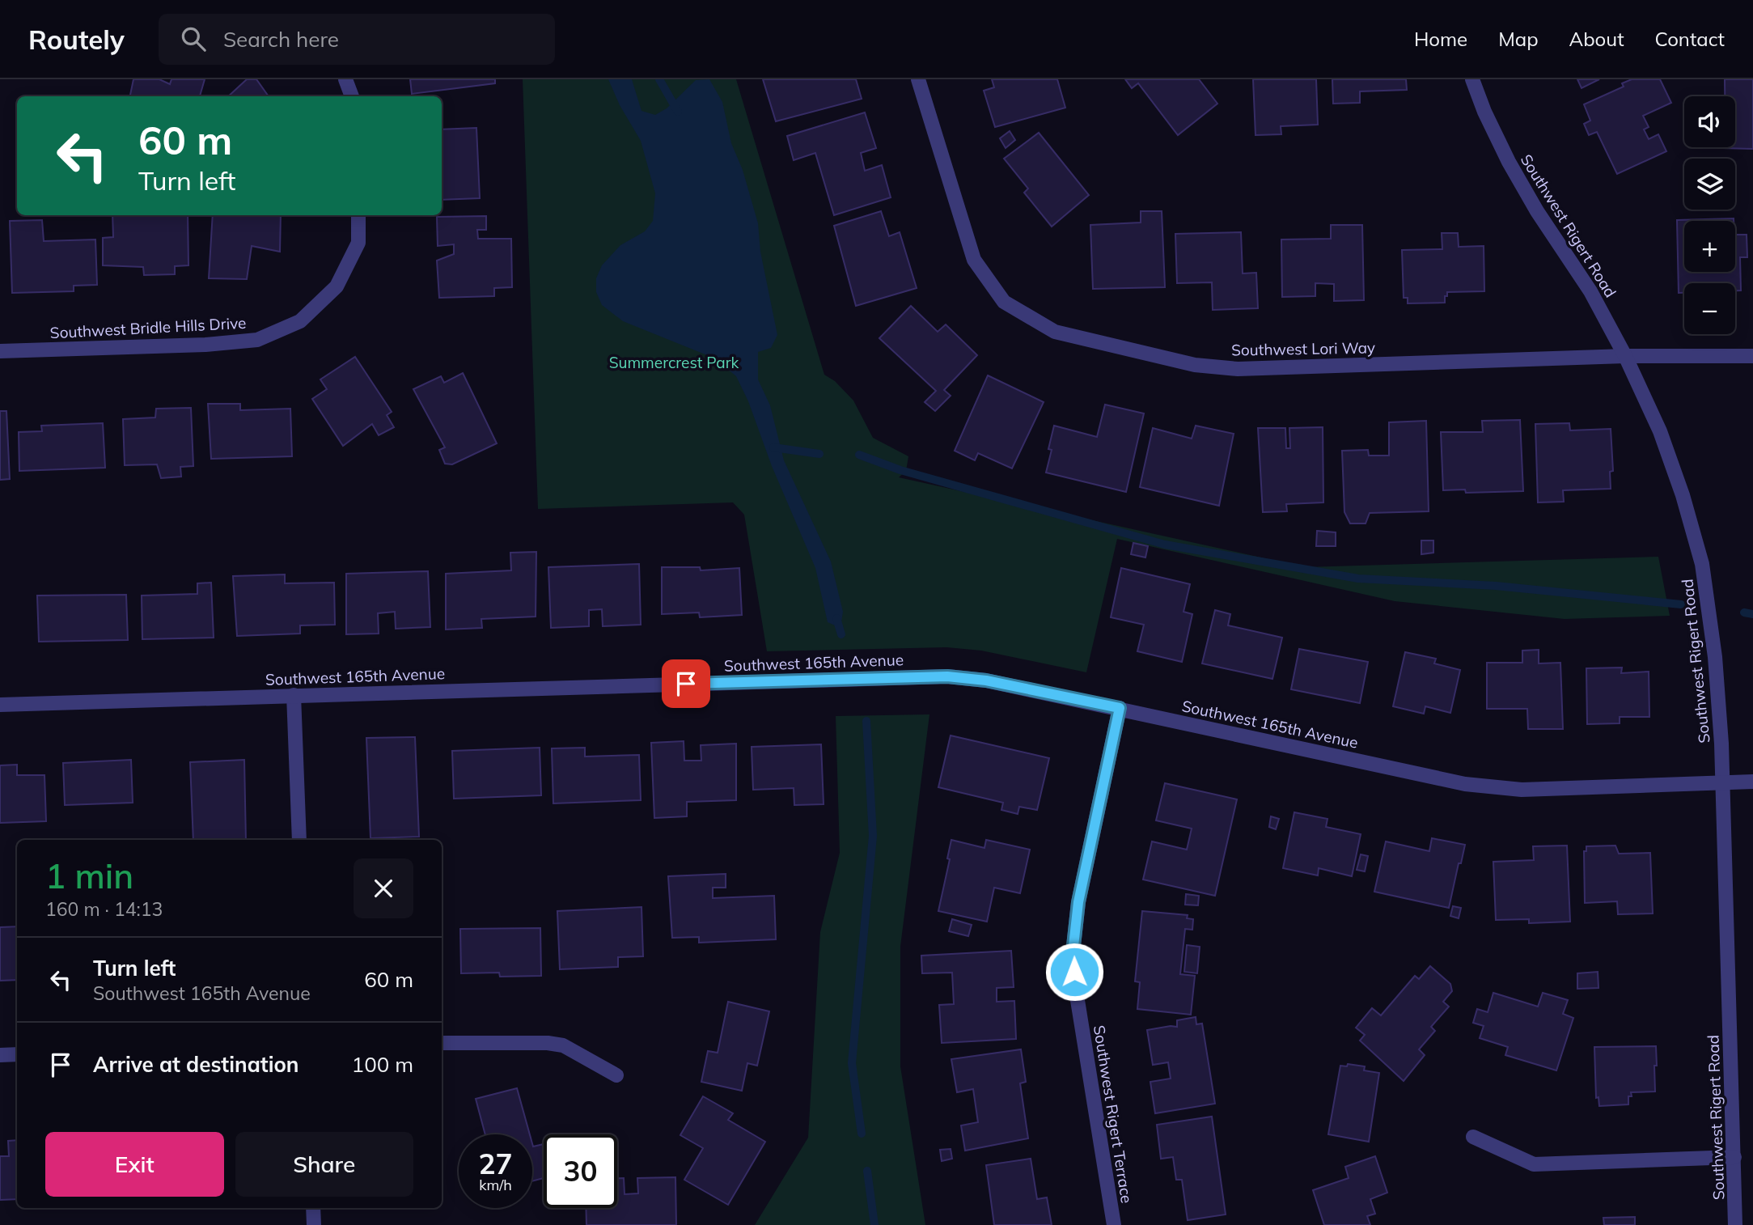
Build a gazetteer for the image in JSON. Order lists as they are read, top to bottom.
{
  "streets": {
    "street": [
      "Southwest Rigert Road",
      "Southwest Bridle Hills Drive",
      "Southwest Lori Way",
      "Southwest 165th Avenue",
      "Southwest Rigert Terrace"
    ]
  },
  "crossings": [
    ["Southwest Rigert Road", "Southwest Lori Way"],
    ["Southwest Rigert Road", "Southwest 165th Avenue"],
    ["Southwest 165th Avenue", "Southwest Rigert Terrace"]
  ],
  "parks": ["Summercrest Park"],
  "page": {
    "header": "Routely",
    "search": "Search here",
    "nav": [
      "Home",
      "Map",
      "About",
      "Contact"
    ],
    "map_buttons": ["+", "−"],
    "turn": ["60 m", "Turn left"],
    "heading": ["1 min", "160 m · 14:13"],
    "list": [
      {
        "name": "Turn left",
        "note": "Southwest 165th Avenue",
        "value": "60 m"
      },
      {
        "name": "Arrive at destination",
        "value": "100 m"
      }
    ],
    "buttons": ["Exit", "Share"],
    "speed": "27 km/h",
    "limit": "30"
  }
}
